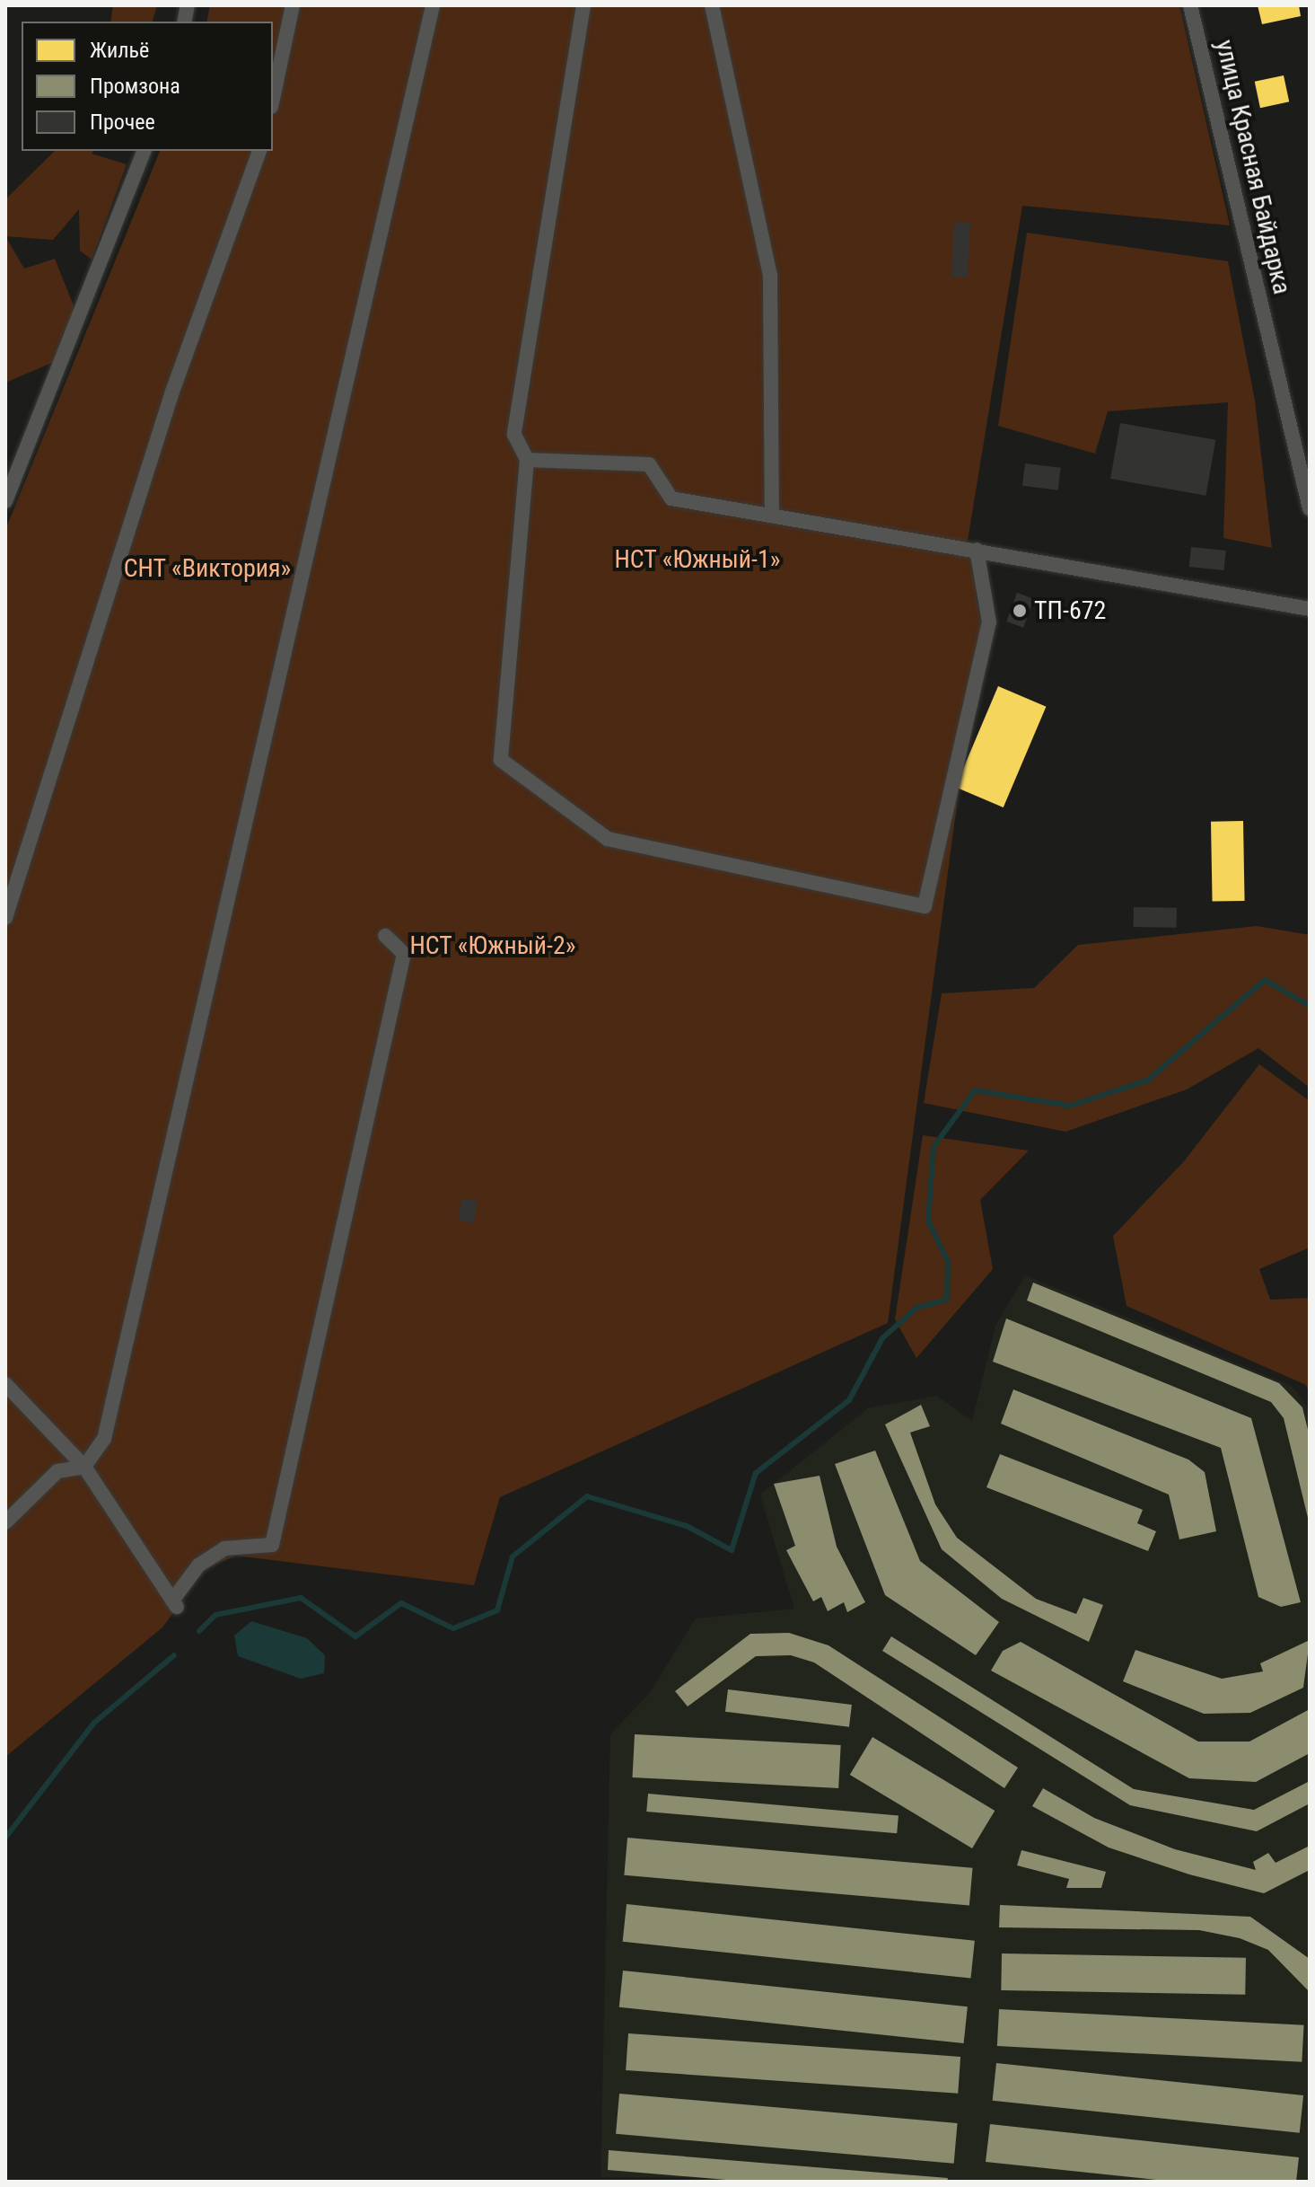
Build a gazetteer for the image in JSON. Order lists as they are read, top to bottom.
{
  "streets": {
    "street": ["улица Красная Байдарка"]
  },
  "parks": ["НСТ «Южный-1»", "СНТ «Виктория»", "НСТ «Южный-2»"],
  "places": ["ТП-672"],
  "legend": ["Жильё", "Промзона", "Прочее"]
}
